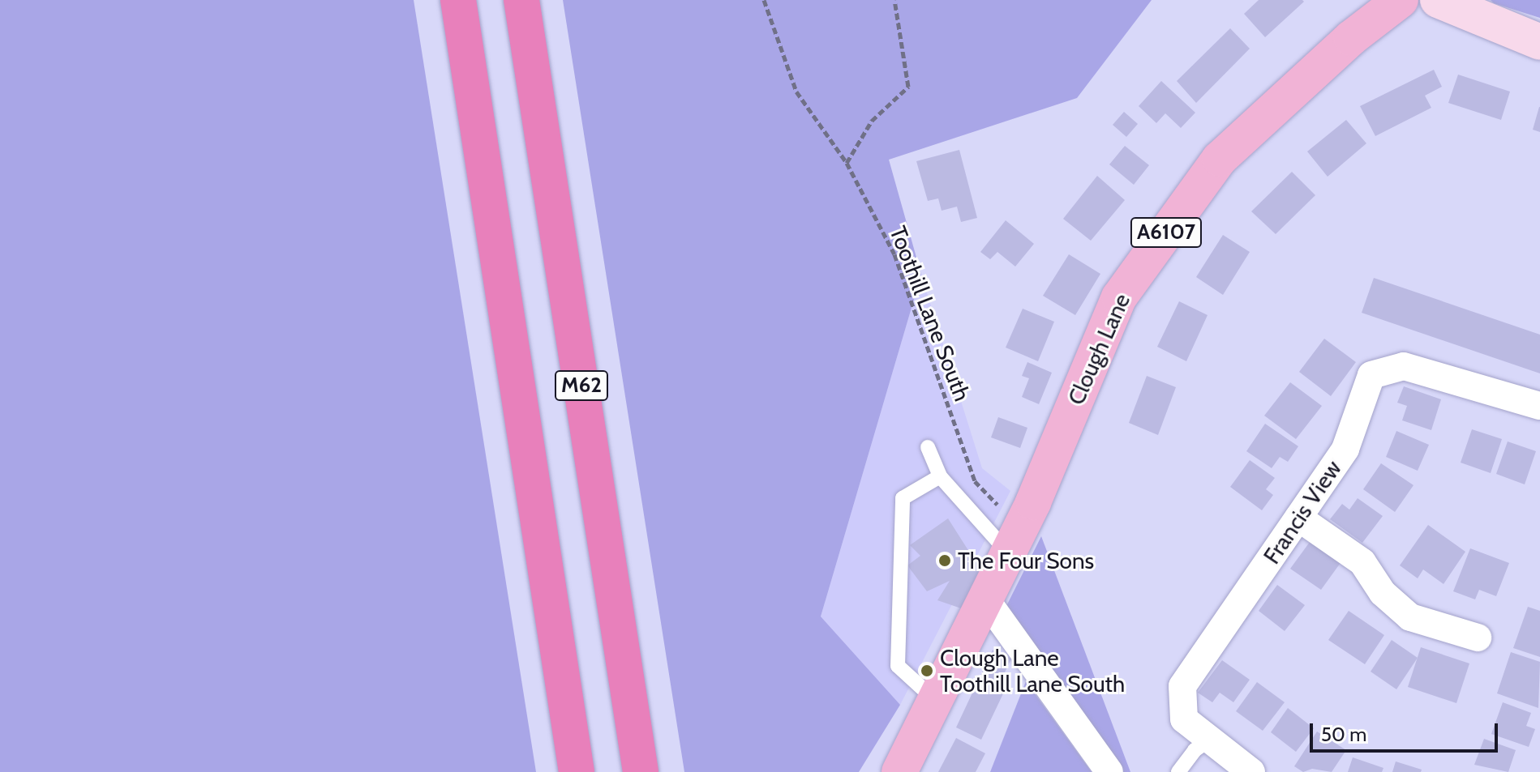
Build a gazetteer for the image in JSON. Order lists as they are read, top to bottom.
{
  "streets": {
    "highway": ["M62"],
    "main road": ["A6107", "Clough Lane"],
    "street": ["Francis View"],
    "path": ["Toothill Lane South"]
  },
  "crossings": [
    ["Toothill Lane South", "Clough Lane"]
  ],
  "places": ["The Four Sons", "Clough Lane Toothill Lane South"],
  "scale_bar": "50 m"
}
